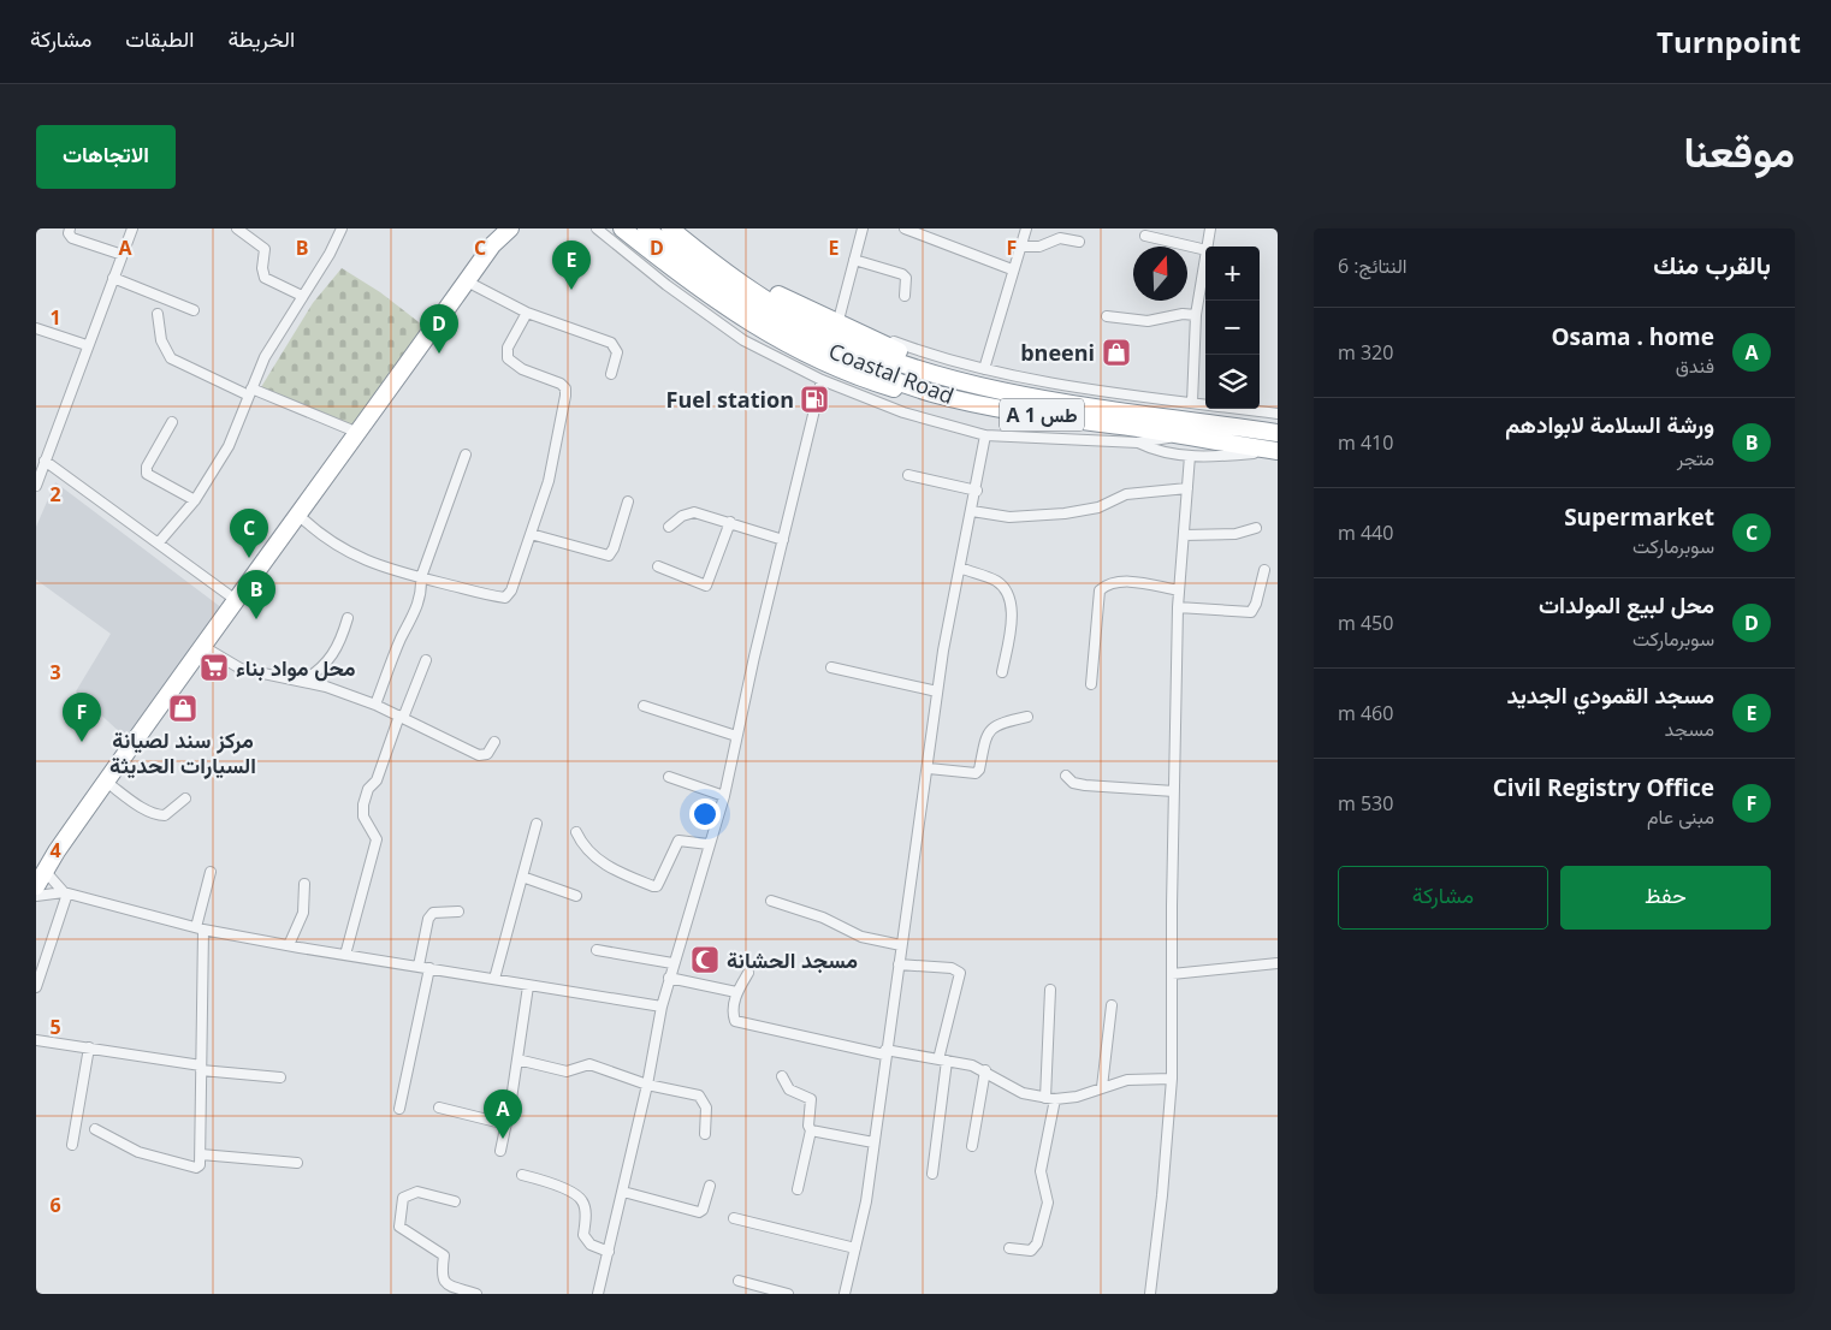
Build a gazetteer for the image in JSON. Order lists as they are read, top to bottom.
{
  "streets": {
    "highway": ["Coastal Road", "A 1 طس"]
  },
  "places": {
    "shop": ["bneeni", "مركز سند لصيانة السيارات الحديثة"],
    "fuel station": ["Fuel station"],
    "supermarket": ["محل مواد بناء"],
    "mosque": ["مسجد الحشانة"]
  },
  "north": "top",
  "page": {
    "header": "Turnpoint",
    "nav": ["الخريطة", "الطبقات", "مشاركة"],
    "title": "موقعنا",
    "buttons": [
      "الاتجاهات",
      ["حفظ", "مشاركة"]
    ],
    "heading": ["بالقرب منك", "النتائج: 6"],
    "pins": [
      "E",
      "D",
      "C",
      "B",
      "F",
      "A"
    ],
    "map_buttons": ["+", "−"],
    "list": [
      {
        "mark": "A",
        "name": "Osama . home",
        "note": "فندق",
        "value": "320 m"
      },
      {
        "mark": "B",
        "name": "ورشة السلامة لابوادهم",
        "note": "متجر",
        "value": "410 m"
      },
      {
        "mark": "C",
        "name": "Supermarket",
        "note": "سوبرماركت",
        "value": "440 m"
      },
      {
        "mark": "D",
        "name": "محل لبيع المولدات",
        "note": "سوبرماركت",
        "value": "450 m"
      },
      {
        "mark": "E",
        "name": "مسجد القمودي الجديد",
        "note": "مسجد",
        "value": "460 m"
      },
      {
        "mark": "F",
        "name": "Civil Registry Office",
        "note": "مبنى عام",
        "value": "530 m"
      }
    ]
  },
  "grid": {
    "columns": [
      "A",
      "B",
      "C",
      "D",
      "E",
      "F"
    ],
    "rows": [
      "1",
      "2",
      "3",
      "4",
      "5",
      "6"
    ]
  }
}
